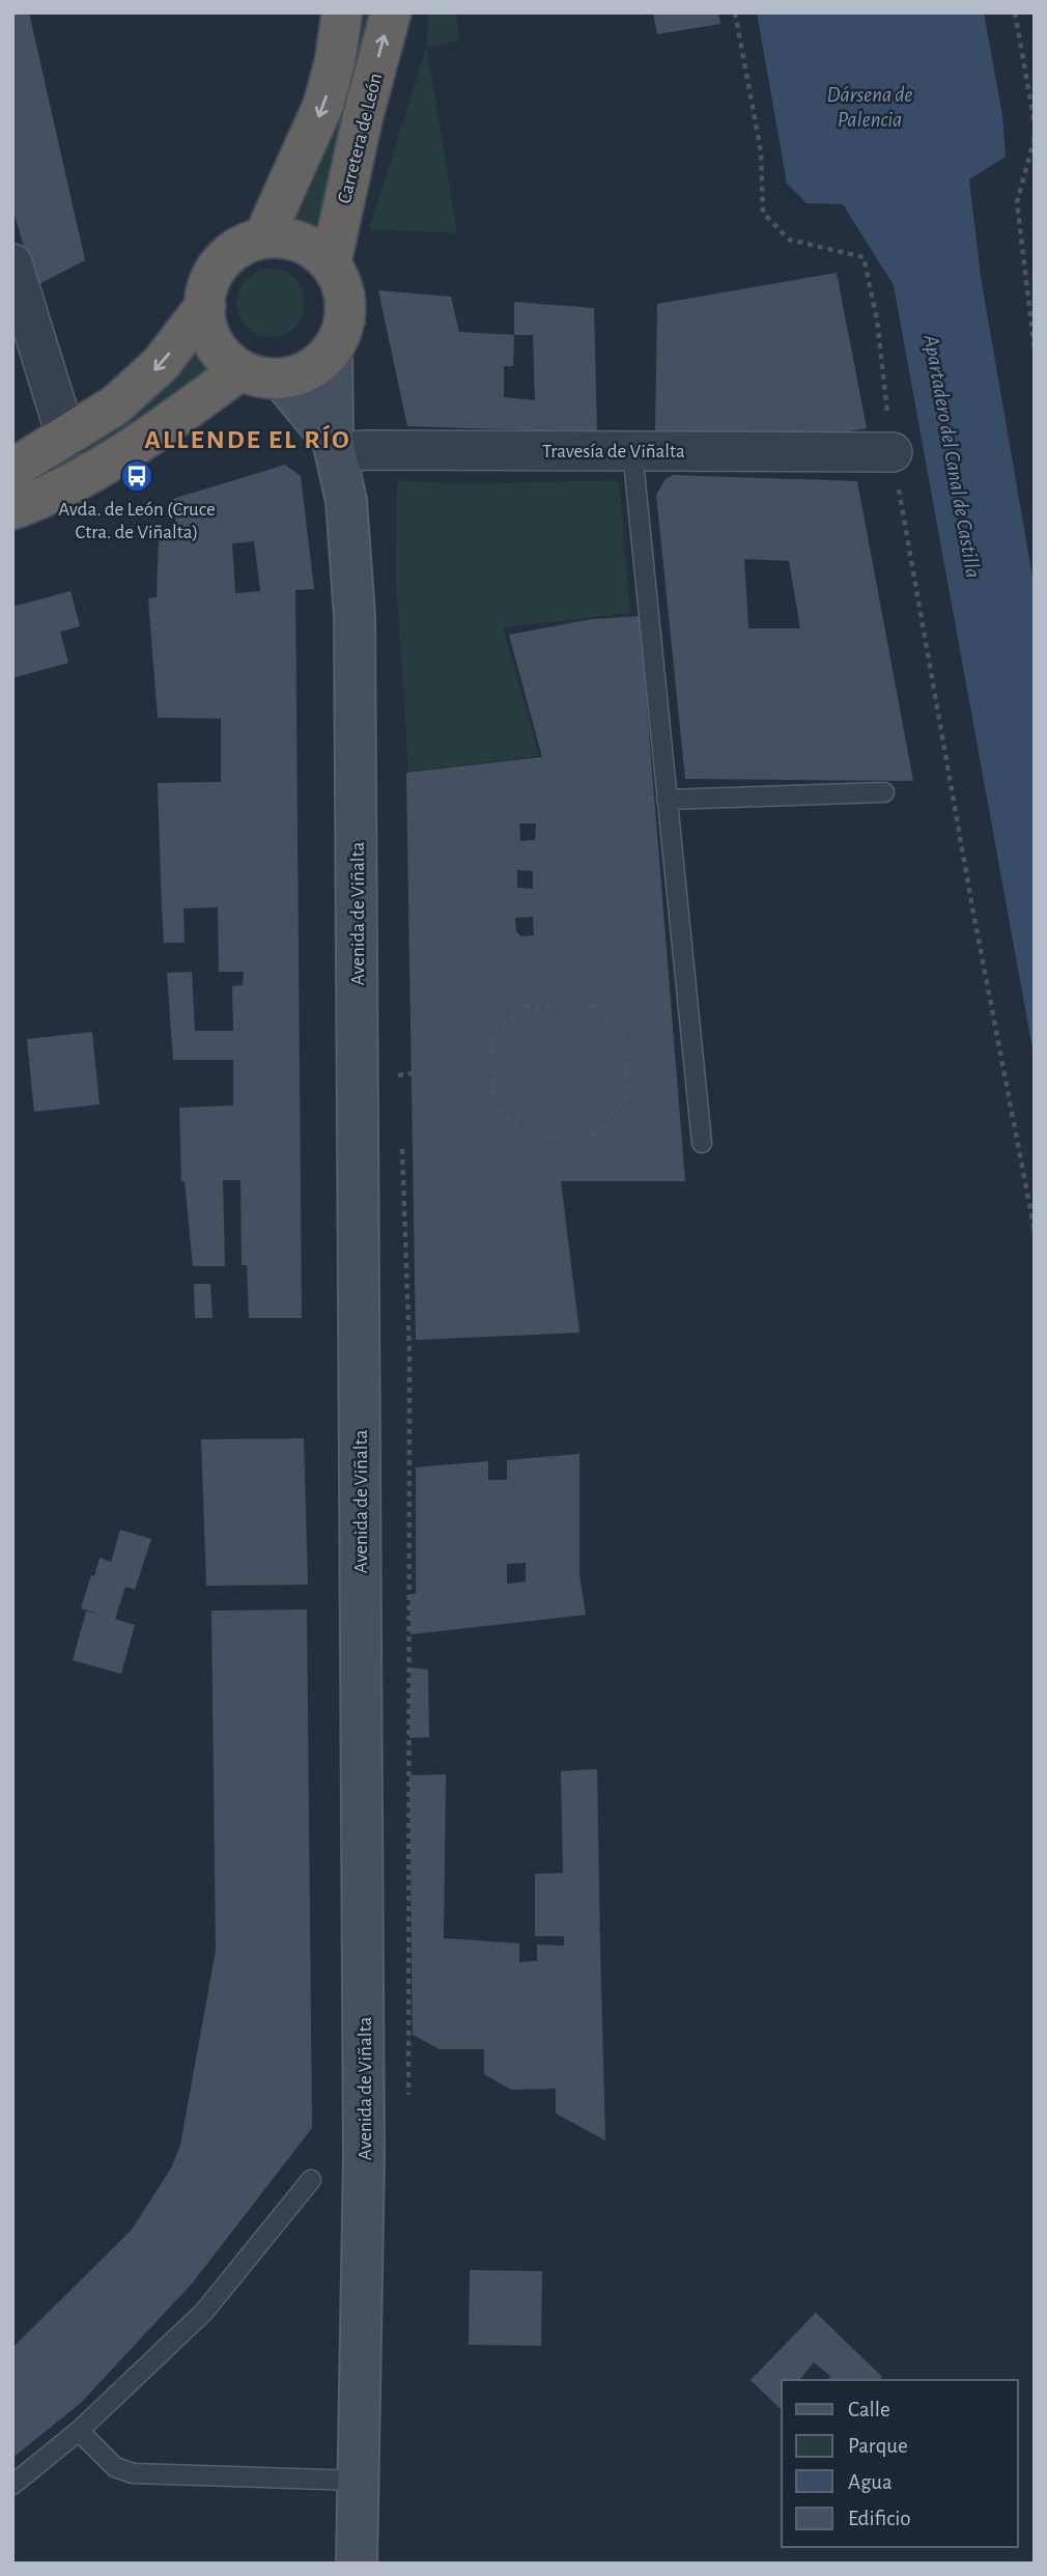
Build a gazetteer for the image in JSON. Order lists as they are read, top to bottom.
{
  "streets": {
    "highway": ["Carretera de León"],
    "main road": ["Avenida de Viñalta"],
    "street": ["Travesía de Viñalta"]
  },
  "crossings": [
    ["Carretera de León", "Avenida de Viñalta"],
    ["Travesía de Viñalta", "Avenida de Viñalta"]
  ],
  "districts": ["ALLENDE EL RÍO"],
  "water": ["Dársena de Palencia", "Apartadero del Canal de Castilla"],
  "places": {
    "bus stop": ["Avda. de León (Cruce Ctra. de Viñalta)"]
  },
  "legend": [
    "Calle",
    "Parque",
    "Agua",
    "Edificio"
  ]
}
